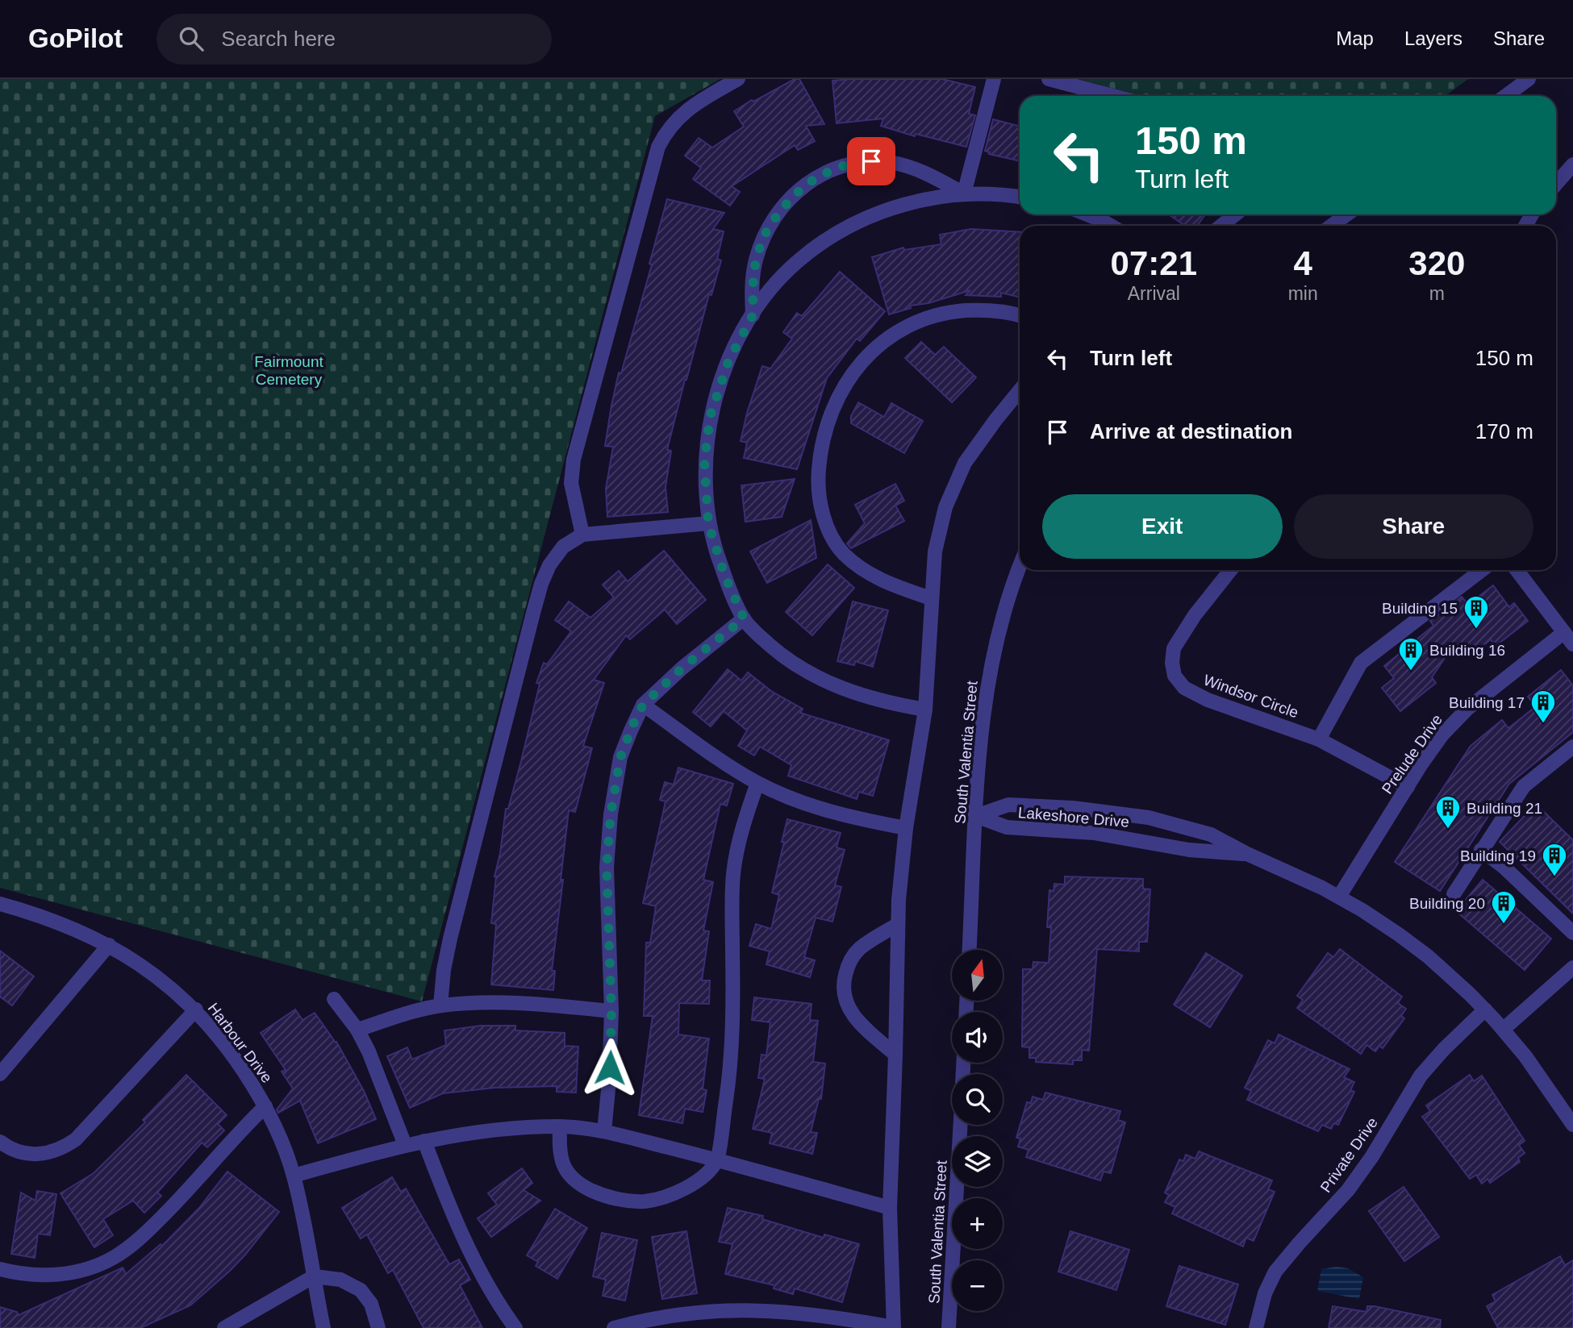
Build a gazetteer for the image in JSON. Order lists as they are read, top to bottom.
{
  "streets": {
    "street": [
      "Windsor Circle",
      "South Valentia Street",
      "Prelude Drive",
      "Lakeshore Drive",
      "Harbour Drive",
      "Private Drive"
    ]
  },
  "crossings": [
    ["Windsor Circle", "Prelude Drive"],
    ["South Valentia Street", "Lakeshore Drive"],
    ["Prelude Drive", "Lakeshore Drive"],
    ["Lakeshore Drive", "Private Drive"]
  ],
  "parks": ["Fairmount Cemetery"],
  "places": {
    "building": [
      "Building 15",
      "Building 16",
      "Building 17",
      "Building 21",
      "Building 19",
      "Building 20"
    ]
  },
  "north": "top",
  "page": {
    "header": "GoPilot",
    "search": "Search here",
    "nav": ["Map", "Layers", "Share"],
    "turn": ["150 m", "Turn left"],
    "eta": [
      "07:21",
      "Arrival",
      "4",
      "min",
      "320",
      "m"
    ],
    "list": [
      {
        "name": "Turn left",
        "value": "150 m"
      },
      {
        "name": "Arrive at destination",
        "value": "170 m"
      }
    ],
    "buttons": ["Exit", "Share"],
    "map_buttons": ["+", "−"]
  }
}
